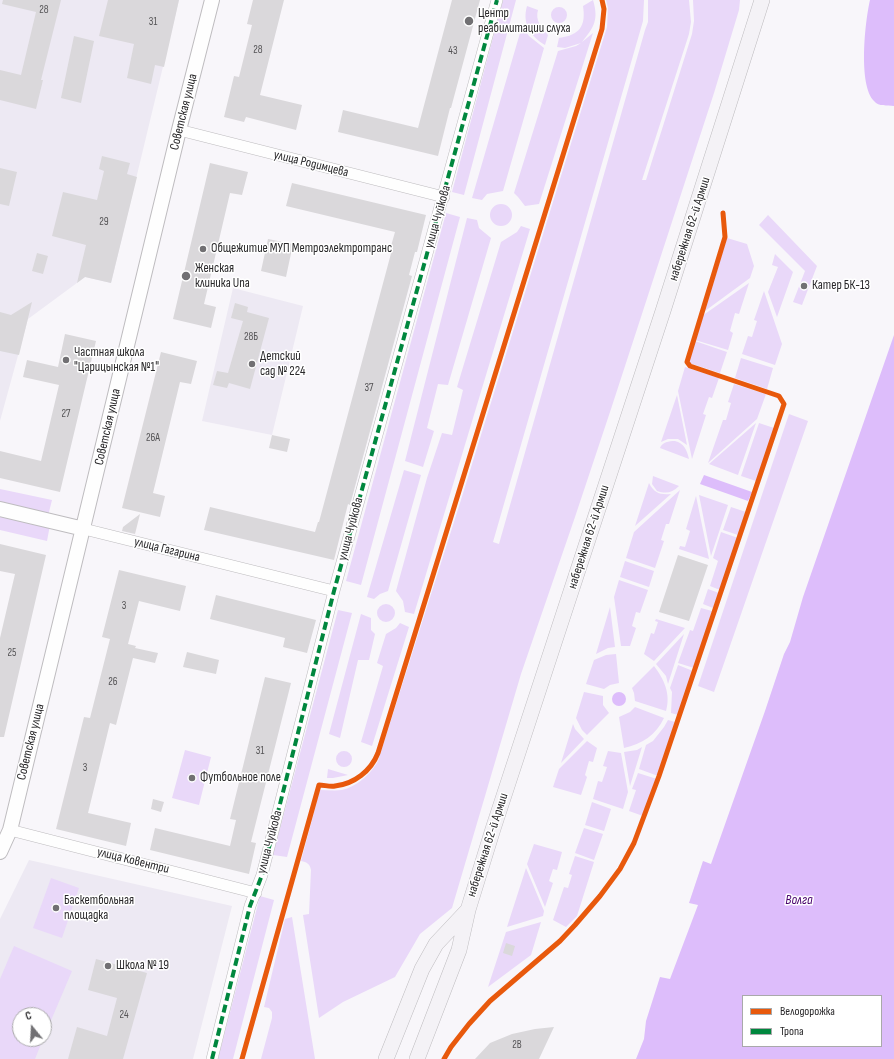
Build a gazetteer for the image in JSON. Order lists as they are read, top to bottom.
{
  "streets": {
    "main road": ["набережная 62-й Армии"],
    "street": [
      "Советская улица",
      "улица Родимцева",
      "улица Чуйкова",
      "улица Гагарина",
      "улица Ковентри"
    ]
  },
  "crossings": [
    ["Советская улица", "улица Родимцева"],
    ["Советская улица", "улица Гагарина"],
    ["Советская улица", "улица Ковентри"],
    ["улица Родимцева", "улица Чуйкова"],
    ["улица Чуйкова", "улица Гагарина"],
    ["улица Чуйкова", "улица Ковентри"]
  ],
  "water": ["Волга"],
  "places": [
    "Центр реабилитации слуха",
    "Общежитие МУП Метроэлектротранс",
    "Женская клиника Una",
    "Катер БК-13",
    "Частная школа \"Царицынская №1\"",
    "Детский сад № 224",
    "Футбольное поле",
    "Баскетбольная площадка",
    "Школа № 19"
  ],
  "house_numbers": [
    "28",
    "31",
    "28",
    "43",
    "29",
    "28Б",
    "37",
    "27",
    "26А",
    "3",
    "25",
    "26",
    "31",
    "3",
    "24",
    "2В"
  ],
  "legend": ["Велодорожка", "Тропа"],
  "north": "top"
}
